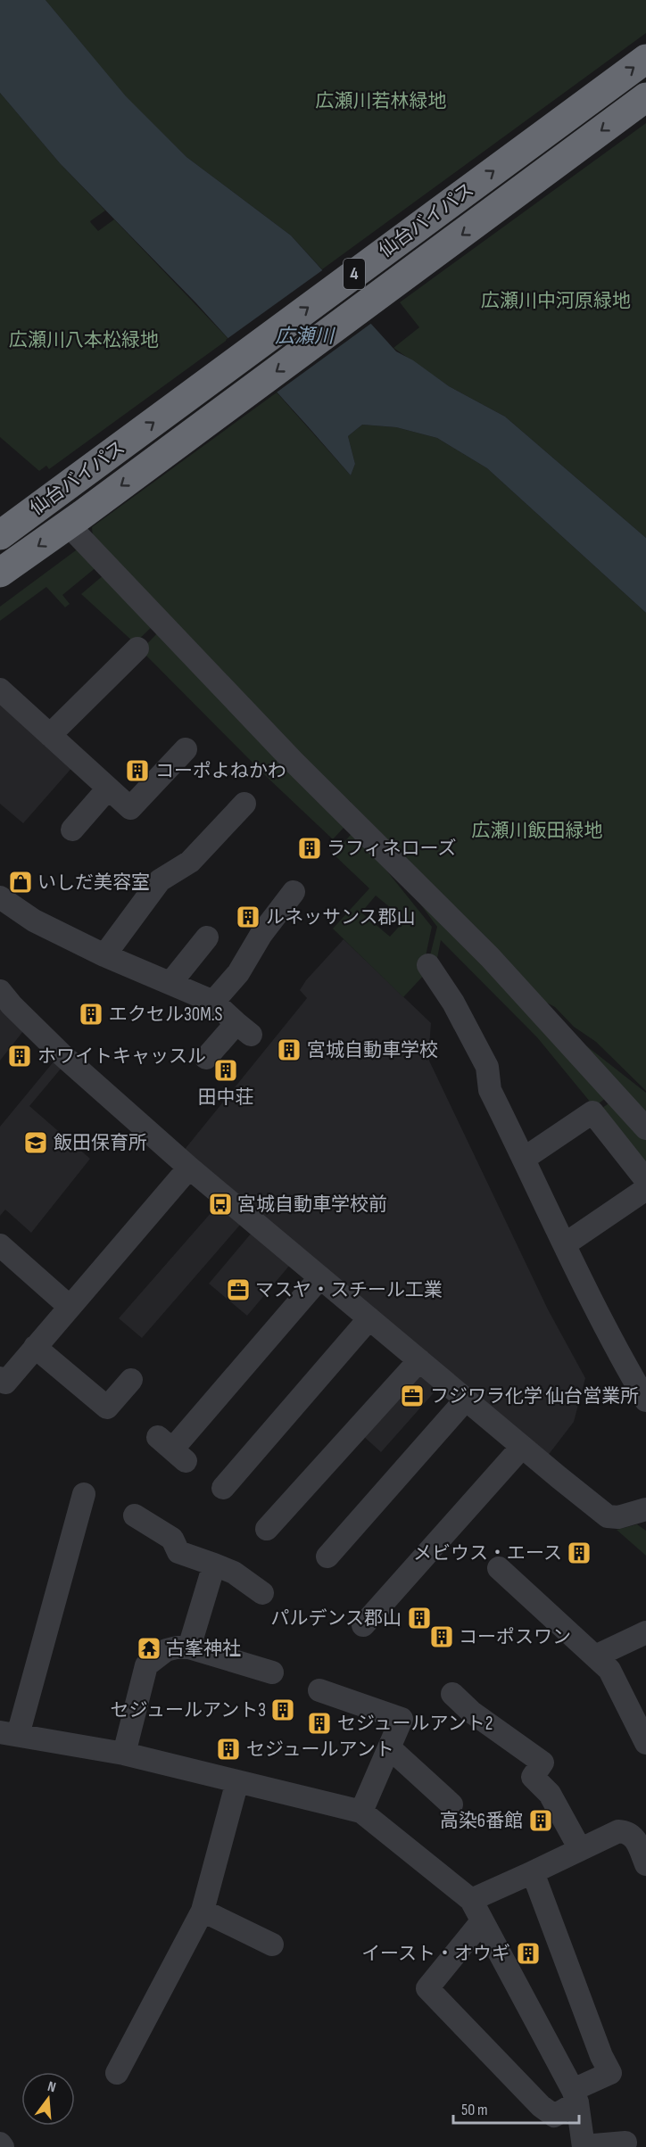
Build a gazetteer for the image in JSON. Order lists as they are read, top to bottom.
{
  "streets": {
    "highway": ["仙台バイパス", "4"]
  },
  "water": ["広瀬川"],
  "parks": [
    "広瀬川若林緑地",
    "広瀬川中河原緑地",
    "広瀬川八本松緑地",
    "広瀬川飯田緑地"
  ],
  "places": {
    "building": [
      "コーポよねかわ",
      "ラフィネローズ",
      "ルネッサンス郡山",
      "エクセル30M.S",
      "宮城自動車学校",
      "ホワイトキャッスル",
      "田中荘",
      "メビウス・エース",
      "パルデンス郡山",
      "コーポスワン",
      "セジュールアント3",
      "セジュールアント2",
      "セジュールアント",
      "高染6番館",
      "イースト・オウギ"
    ],
    "shop": ["いしだ美容室"],
    "school or university": ["飯田保育所"],
    "bus stop": ["宮城自動車学校前"],
    "office": ["マスヤ・スチール工業", "フジワラ化学 仙台営業所"],
    "temple": ["古峯神社"]
  },
  "scale_bar": "50 m",
  "north": "top"
}
